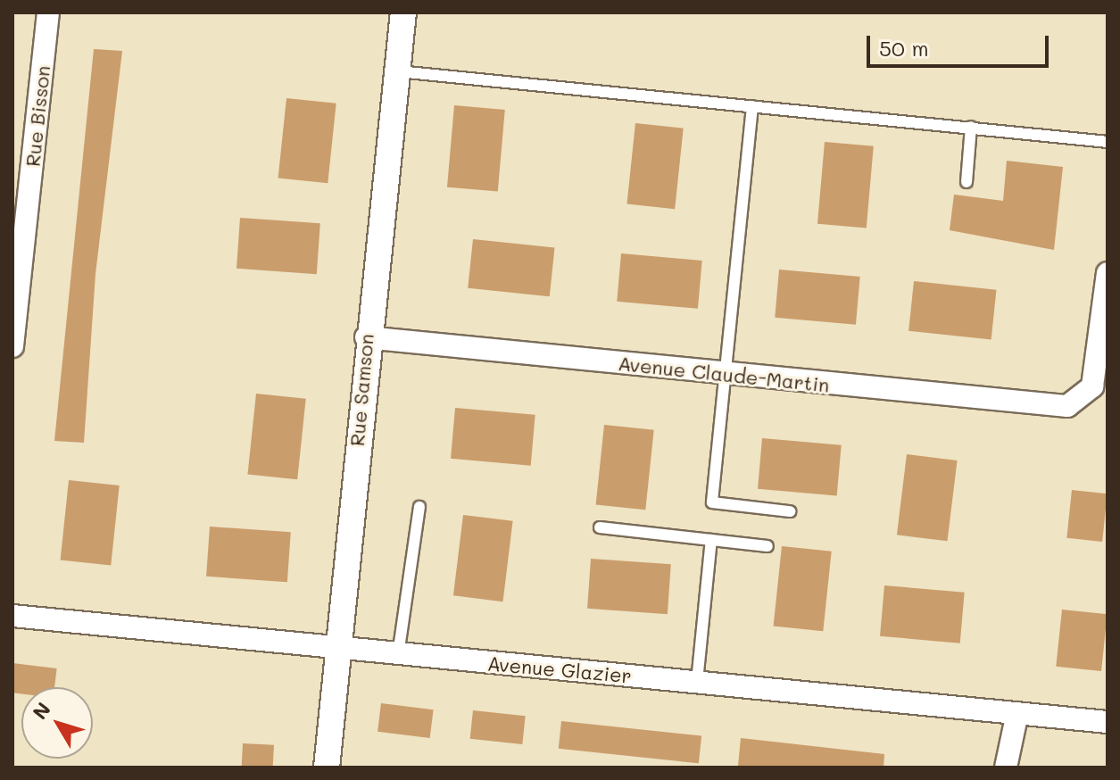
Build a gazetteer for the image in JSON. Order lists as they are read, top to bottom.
{
  "streets": {
    "street": [
      "Rue Bisson",
      "Avenue Claude-Martin",
      "Rue Samson",
      "Avenue Glazier"
    ]
  },
  "crossings": [
    ["Avenue Claude-Martin", "Rue Samson"],
    ["Rue Samson", "Avenue Glazier"]
  ],
  "scale_bar": "50 m",
  "north": "top left"
}
